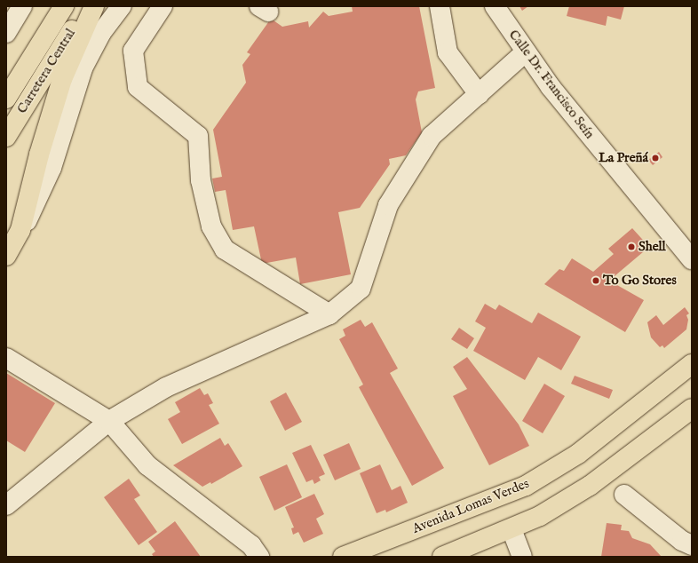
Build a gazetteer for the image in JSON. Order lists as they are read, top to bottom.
{
  "streets": {
    "main road": ["Carretera Central", "Avenida Lomas Verdes"],
    "street": ["Calle Dr. Francisco Seín"]
  },
  "places": ["La Preñá", "Shell", "To Go Stores"]
}
